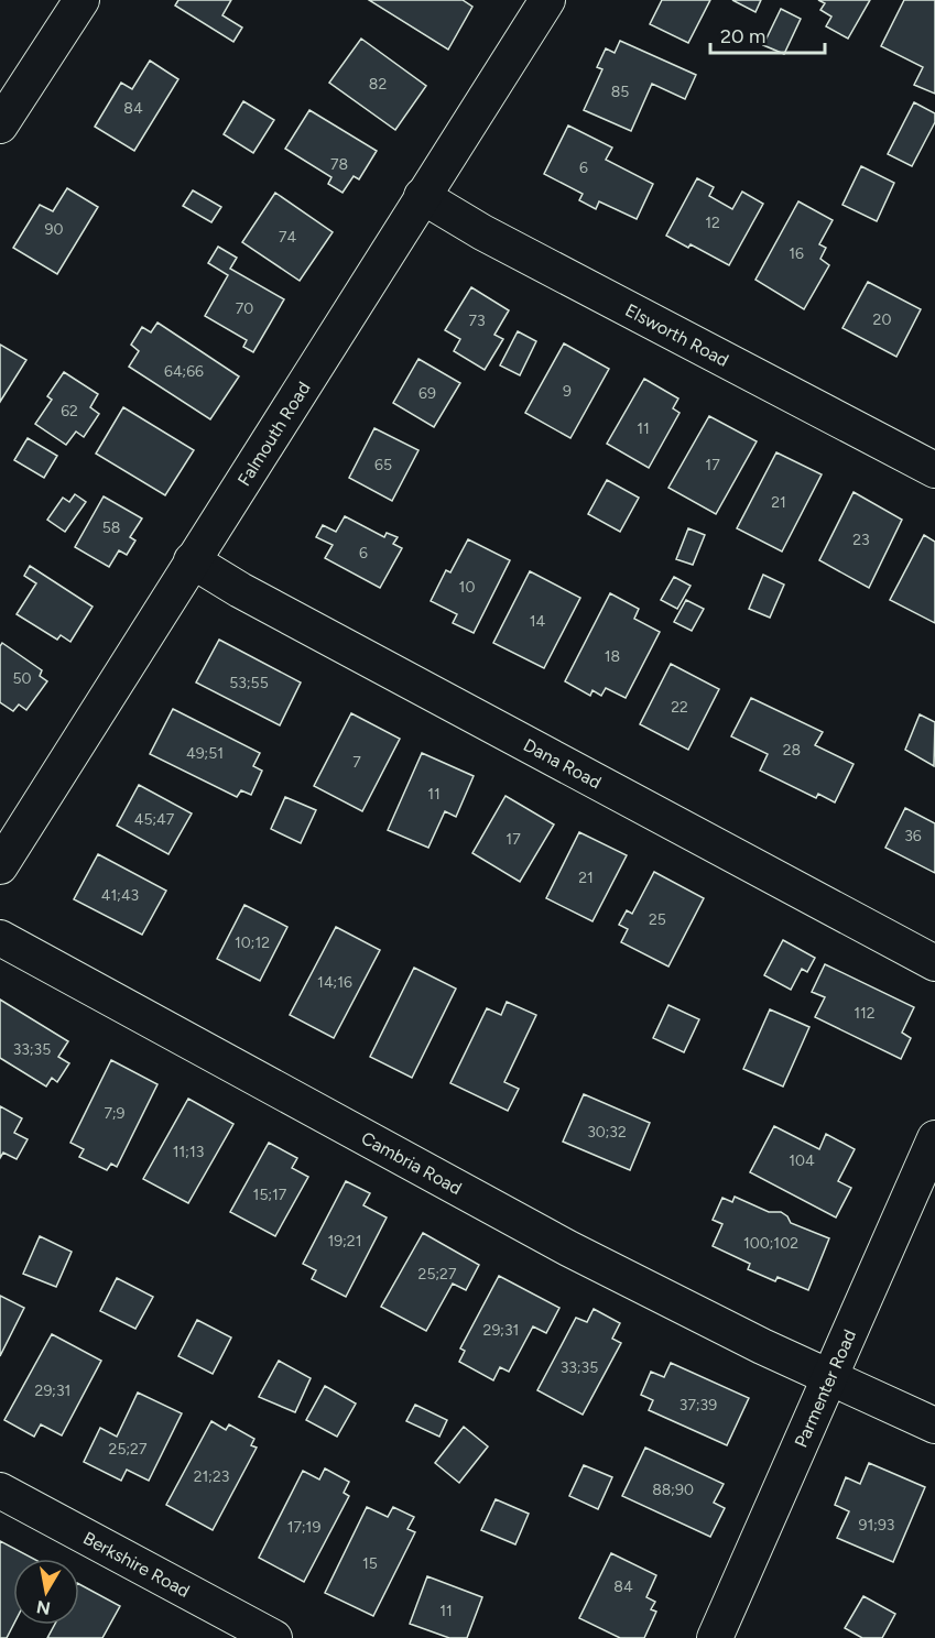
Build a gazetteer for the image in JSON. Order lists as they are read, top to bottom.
{
  "streets": {
    "street": [
      "Elsworth Road",
      "Falmouth Road",
      "Dana Road",
      "Cambria Road",
      "Parmenter Road",
      "Berkshire Road"
    ]
  },
  "crossings": [
    ["Elsworth Road", "Falmouth Road"],
    ["Falmouth Road", "Dana Road"],
    ["Cambria Road", "Parmenter Road"]
  ],
  "house_numbers": [
    "82",
    "85",
    "84",
    "78",
    "6",
    "12",
    "90",
    "74",
    "16",
    "70",
    "20",
    "73",
    "64;66",
    "9",
    "69",
    "62",
    "11",
    "65",
    "17",
    "21",
    "58",
    "23",
    "6",
    "10",
    "14",
    "18",
    "50",
    "53;55",
    "22",
    "28",
    "49;51",
    "7",
    "11",
    "45;47",
    "36",
    "17",
    "21",
    "41;43",
    "25",
    "10;12",
    "14;16",
    "112",
    "33;35",
    "7;9",
    "30;32",
    "11;13",
    "104",
    "15;17",
    "19;21",
    "100;102",
    "25;27",
    "29;31",
    "33;35",
    "29;31",
    "37;39",
    "25;27",
    "21;23",
    "88;90",
    "91;93",
    "17;19",
    "15",
    "84",
    "11"
  ],
  "scale_bar": "20 m",
  "north": "bottom"
}
